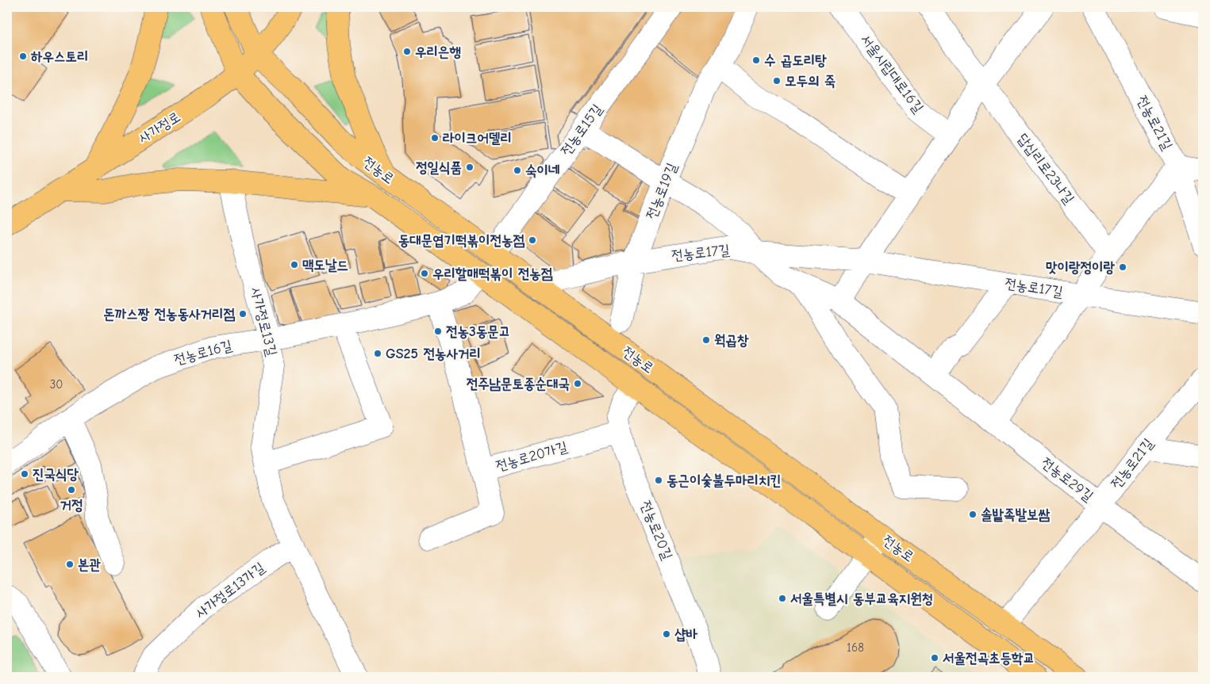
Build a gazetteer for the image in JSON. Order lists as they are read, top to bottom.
{
  "streets": {
    "main road": ["사가정로", "전농로"],
    "street": [
      "서울시립대로16길",
      "전농로21길",
      "전농로15길",
      "답십리로23나길",
      "전농로19길",
      "전농로17길",
      "사가정로13길",
      "전농로16길",
      "전농로20가길",
      "전농로29길",
      "전농로20길",
      "사가정로13가길"
    ]
  },
  "crossings": [
    ["전농로21길", "전농로"],
    ["전농로21길", "전농로29길"],
    ["사가정로", "전농로"],
    ["전농로15길", "전농로"],
    ["전농로15길", "전농로29길"],
    ["전농로", "전농로17길"],
    ["전농로", "전농로16길"],
    ["전농로", "전농로20길"],
    ["전농로19길", "전농로17길"],
    ["전농로19길", "전농로29길"],
    ["전농로17길", "전농로29길"],
    ["사가정로13길", "전농로16길"],
    ["사가정로13길", "사가정로13가길"],
    ["전농로20가길", "전농로20길"]
  ],
  "places": [
    "우리은행",
    "하우스토리",
    "수 곱도리탕",
    "모두의 죽",
    "라이크어델리",
    "정일식품",
    "숙이네",
    "동대문엽기떡볶이전농점",
    "맥도날드",
    "맛이랑정이랑",
    "우리할매떡볶이 전농점",
    "돈까스짱 전농동사거리점",
    "전농3동문고",
    "웍곱창",
    "GS25 전농사거리",
    "전주남문토종순대국",
    "진국식당",
    "동근이숯불두마리치킨",
    "거정",
    "솔밭족발보쌈",
    "본관",
    "서울특별시 동부교육지원청",
    "샵바",
    "서울전곡초등학교"
  ],
  "house_numbers": ["30", "168"]
}
